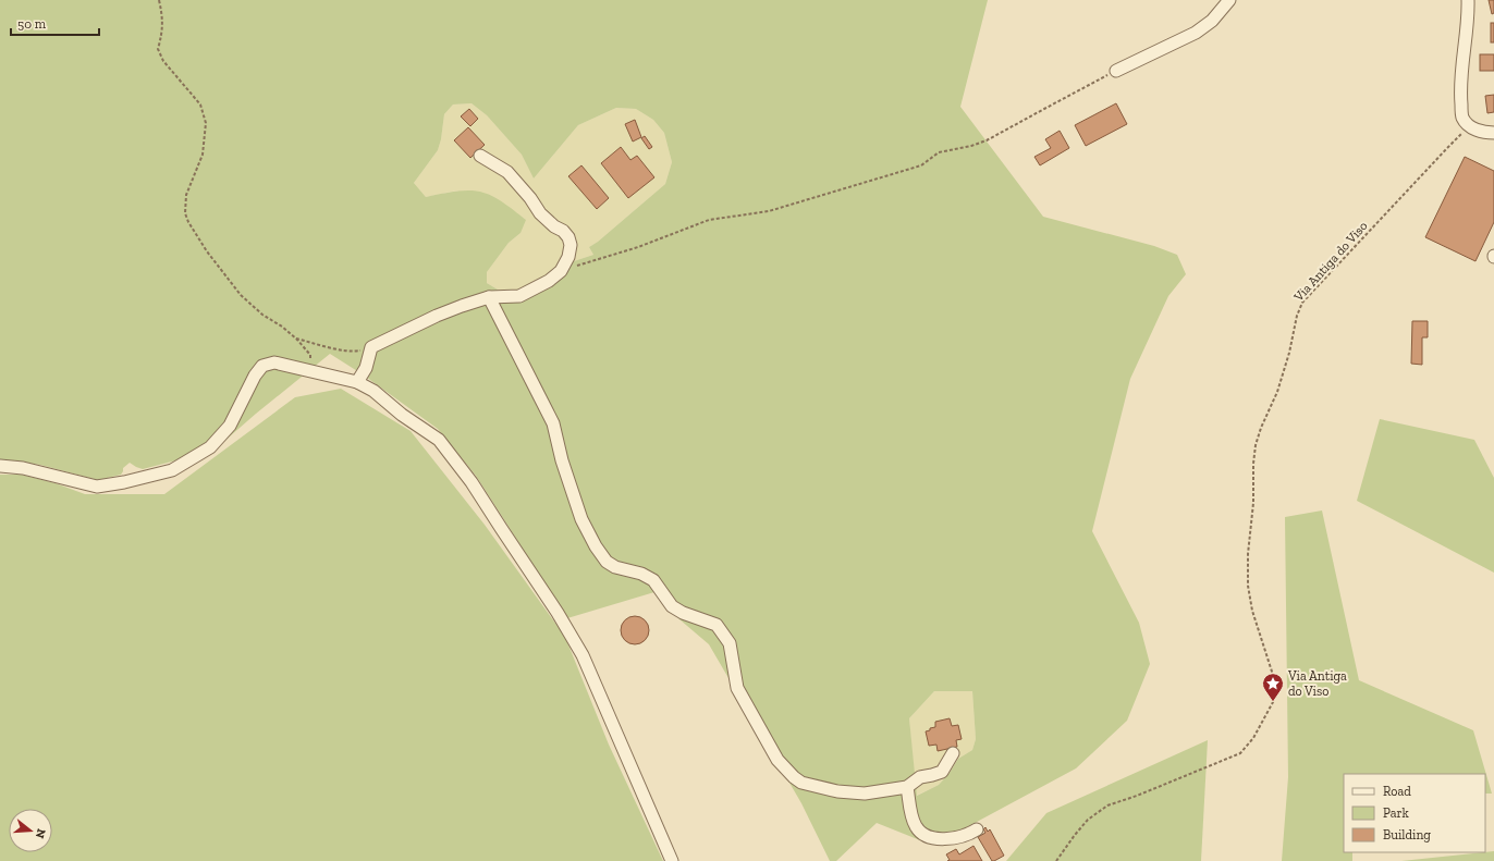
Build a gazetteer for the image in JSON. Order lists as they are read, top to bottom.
{
  "streets": {
    "path": ["Via Antiga do Viso"]
  },
  "places": {
    "place": ["Via Antiga do Viso"]
  },
  "legend": ["Road", "Park", "Building"],
  "scale_bar": "50 m",
  "north": "right"
}
